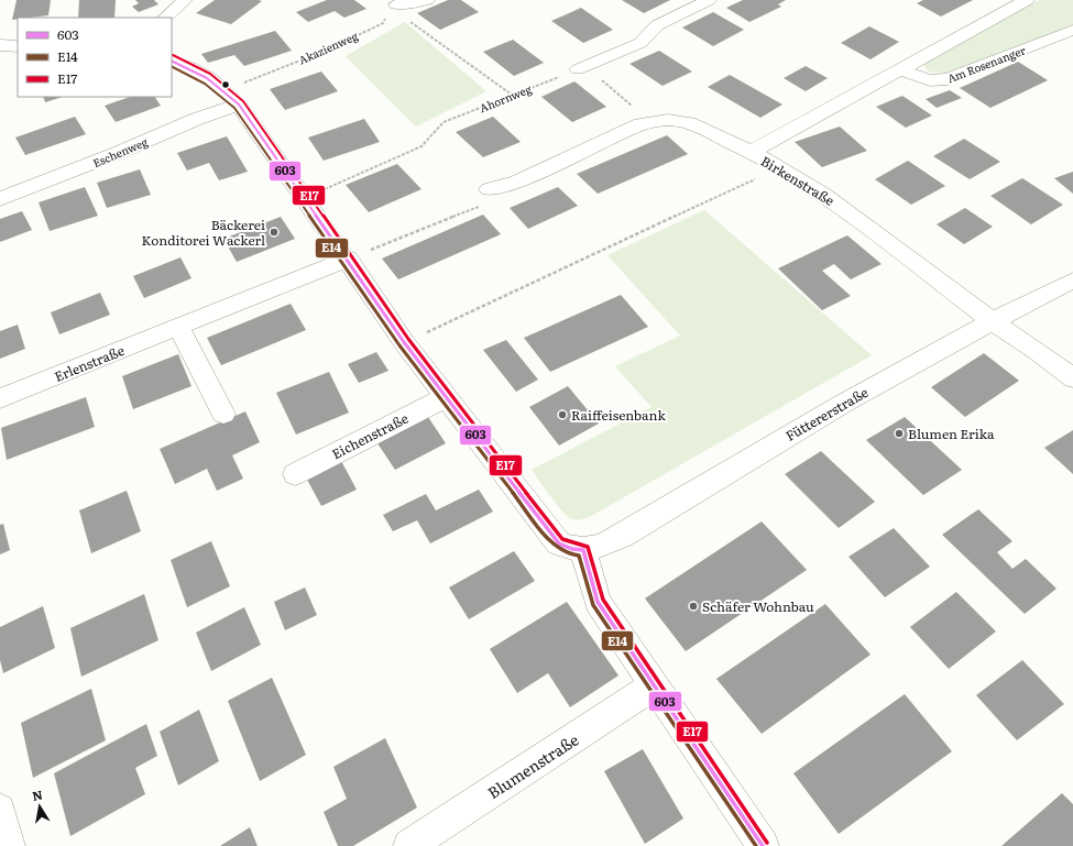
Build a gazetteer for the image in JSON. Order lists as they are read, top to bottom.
{
  "streets": {
    "street": [
      "Am Rosenanger",
      "Eschenweg",
      "Birkenstraße",
      "Erlenstraße",
      "Füttererstraße",
      "Eichenstraße",
      "Blumenstraße"
    ],
    "path": ["Akazienweg", "Ahornweg"]
  },
  "crossings": [
    ["Akazienweg", "Eschenweg"],
    ["Birkenstraße", "Füttererstraße"]
  ],
  "places": [
    "Bäckerei Konditorei Wackerl",
    "Raiffeisenbank",
    "Blumen Erika",
    "Schäfer Wohnbau"
  ],
  "lines": ["transit line E17", "transit line 603", "transit line E14"],
  "legend": ["603", "E14", "E17"],
  "north": "top"
}
